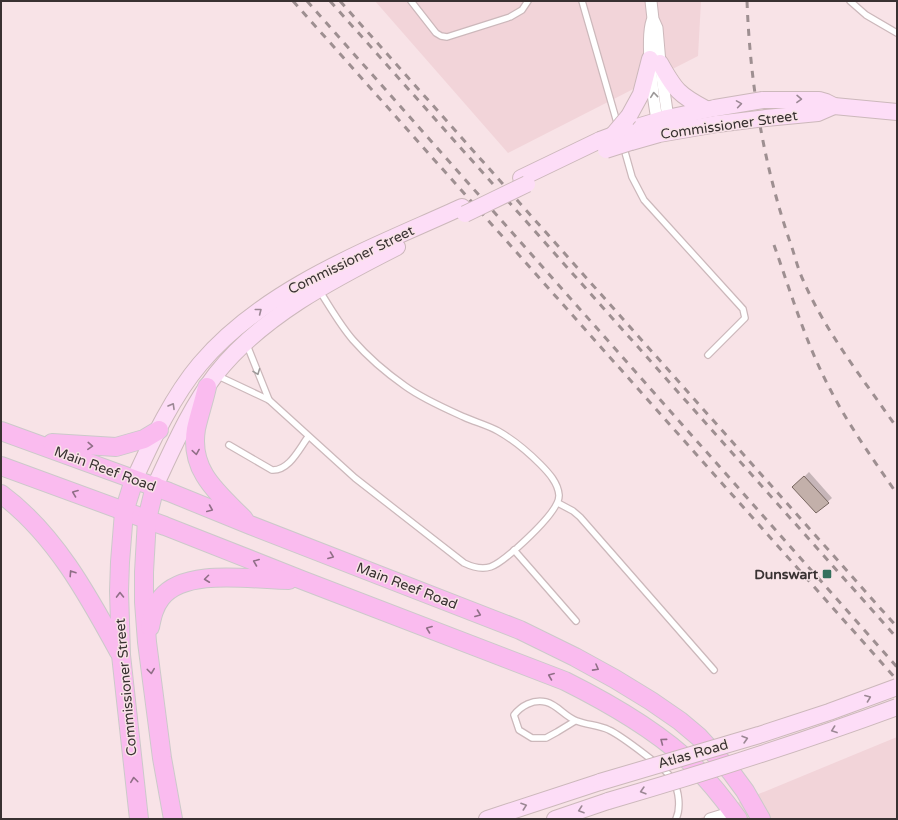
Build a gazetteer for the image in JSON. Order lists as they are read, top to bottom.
{
  "streets": {
    "main road": ["Commissioner Street", "Main Reef Road", "Atlas Road"]
  },
  "crossings": [
    ["Commissioner Street", "Main Reef Road"]
  ],
  "places": {
    "transit": ["Dunswart"]
  }
}
